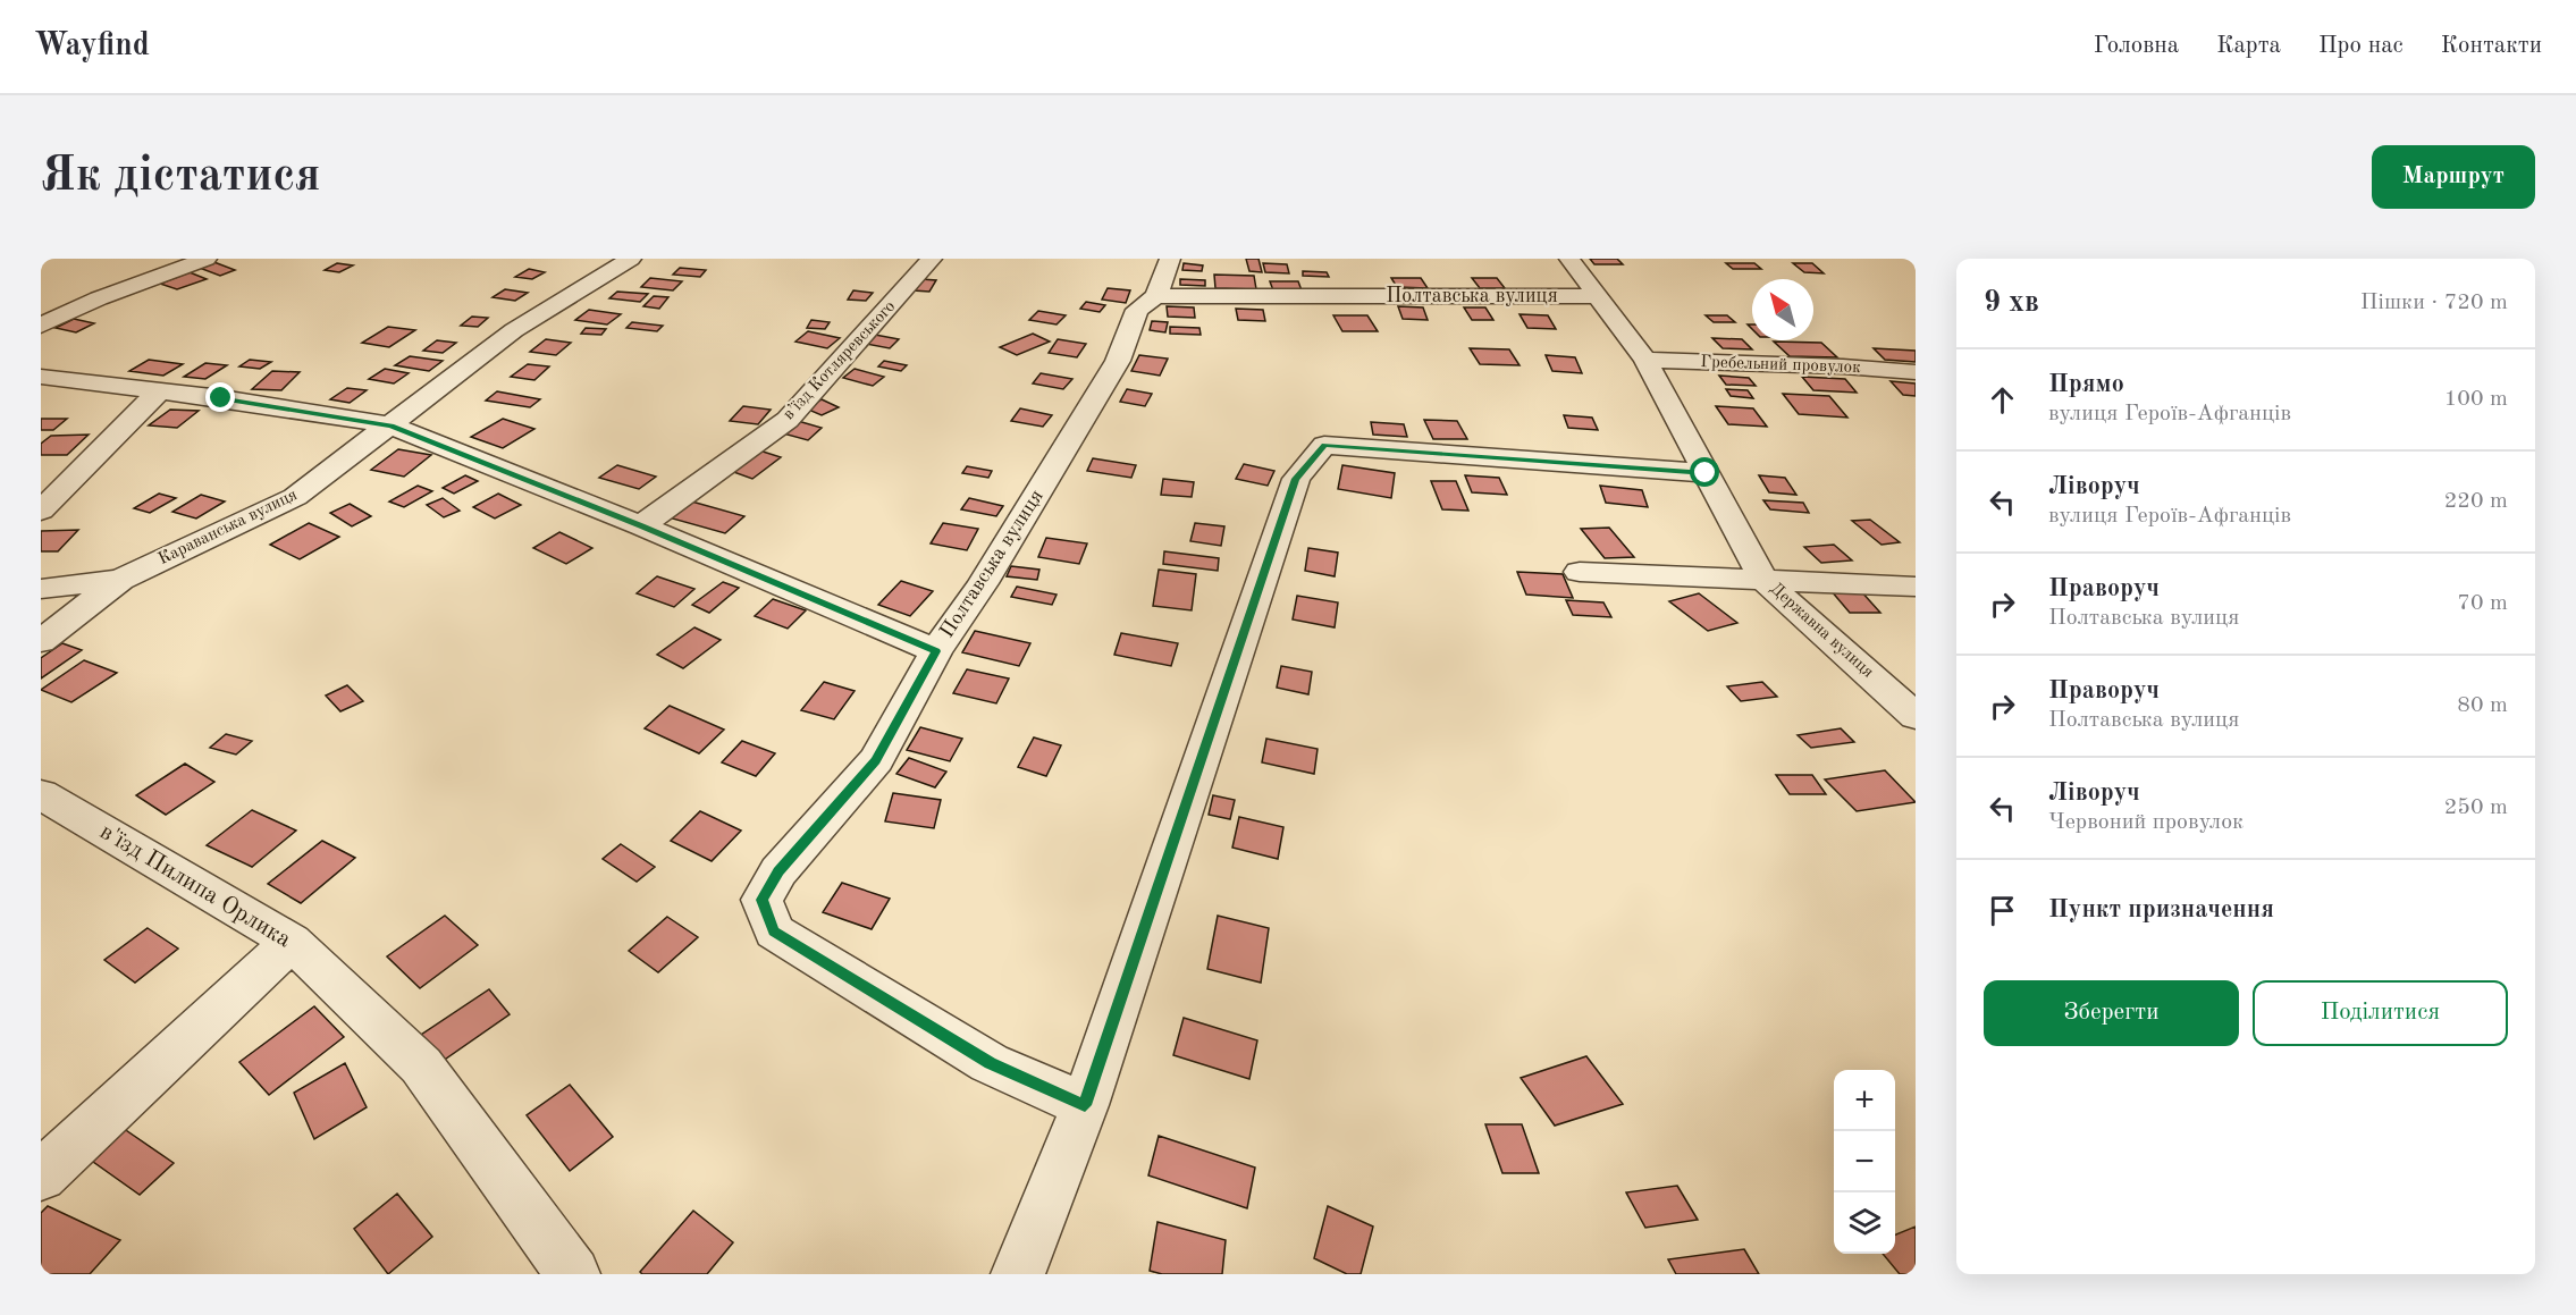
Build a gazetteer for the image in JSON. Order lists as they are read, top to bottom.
{
  "streets": {
    "street": [
      "Полтавська вулиця",
      "в’їзд Котляревського",
      "Гребельний провулок",
      "Караванська вулиця",
      "Державна вулиця",
      "в'їзд Пилипа Орлика"
    ]
  },
  "crossings": [
    ["Полтавська вулиця", "Державна вулиця"],
    ["Гребельний провулок", "Державна вулиця"]
  ],
  "north": "top left",
  "page": {
    "header": "Wayfind",
    "nav": [
      "Головна",
      "Карта",
      "Про нас",
      "Контакти"
    ],
    "buttons": [
      "Маршрут",
      ["Зберегти", "Поділитися"]
    ],
    "title": "Як дістатися",
    "heading": ["9 хв", "Пішки · 720 m"],
    "list": [
      ["Прямо", "вулиця Героїв-Афганців", "100 m"],
      ["Ліворуч", "вулиця Героїв-Афганців", "220 m"],
      ["Праворуч", "Полтавська вулиця", "70 m"],
      ["Праворуч", "Полтавська вулиця", "80 m"],
      ["Ліворуч", "Червоний провулок", "250 m"],
      "Пункт призначення"
    ],
    "map_buttons": ["+", "−"]
  }
}
